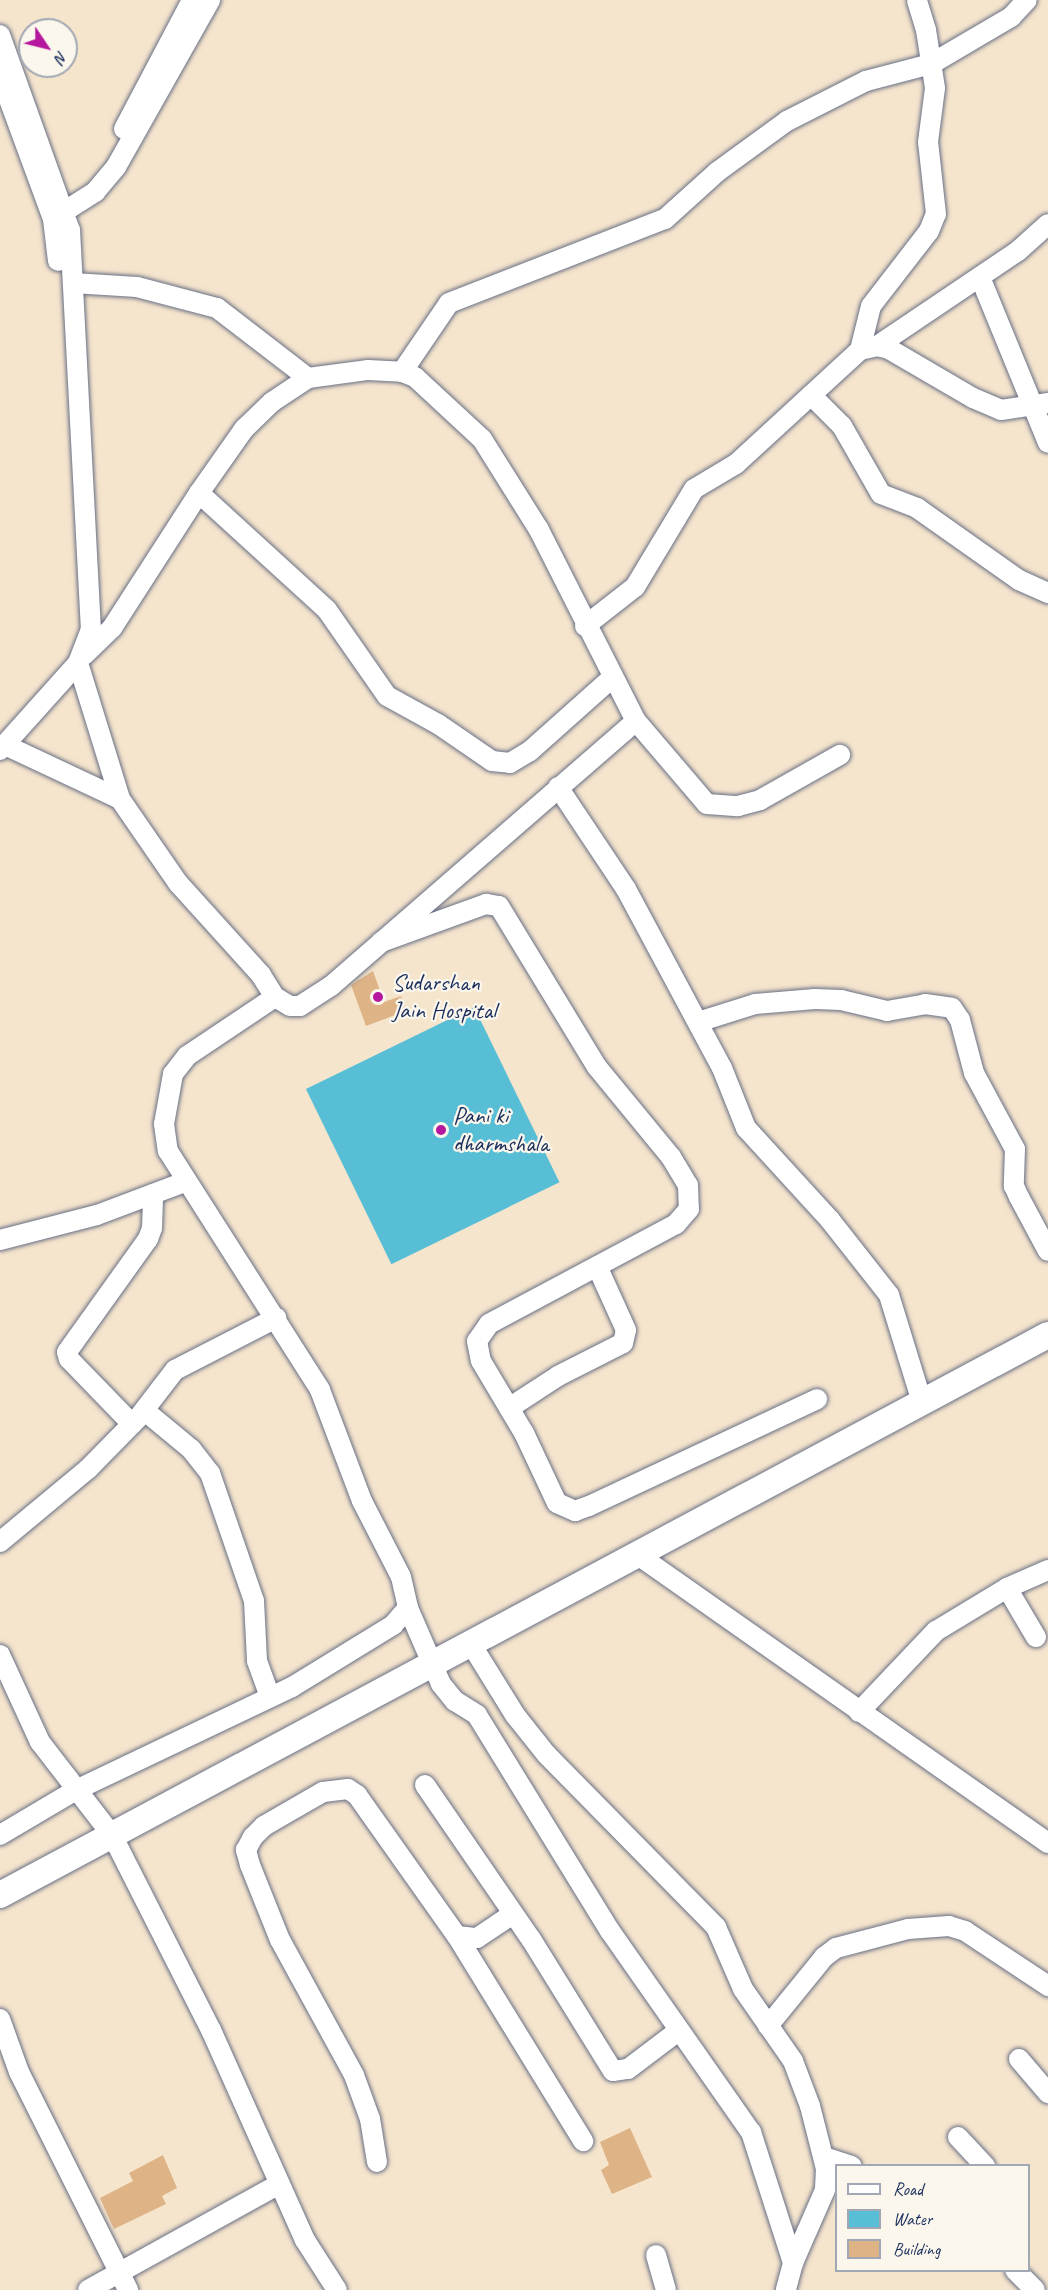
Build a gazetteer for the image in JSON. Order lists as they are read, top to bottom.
{
  "places": ["Sudarshan Jain Hospital", "Pani ki dharmshala"],
  "legend": ["Road", "Water", "Building"],
  "north": "bottom right"
}
